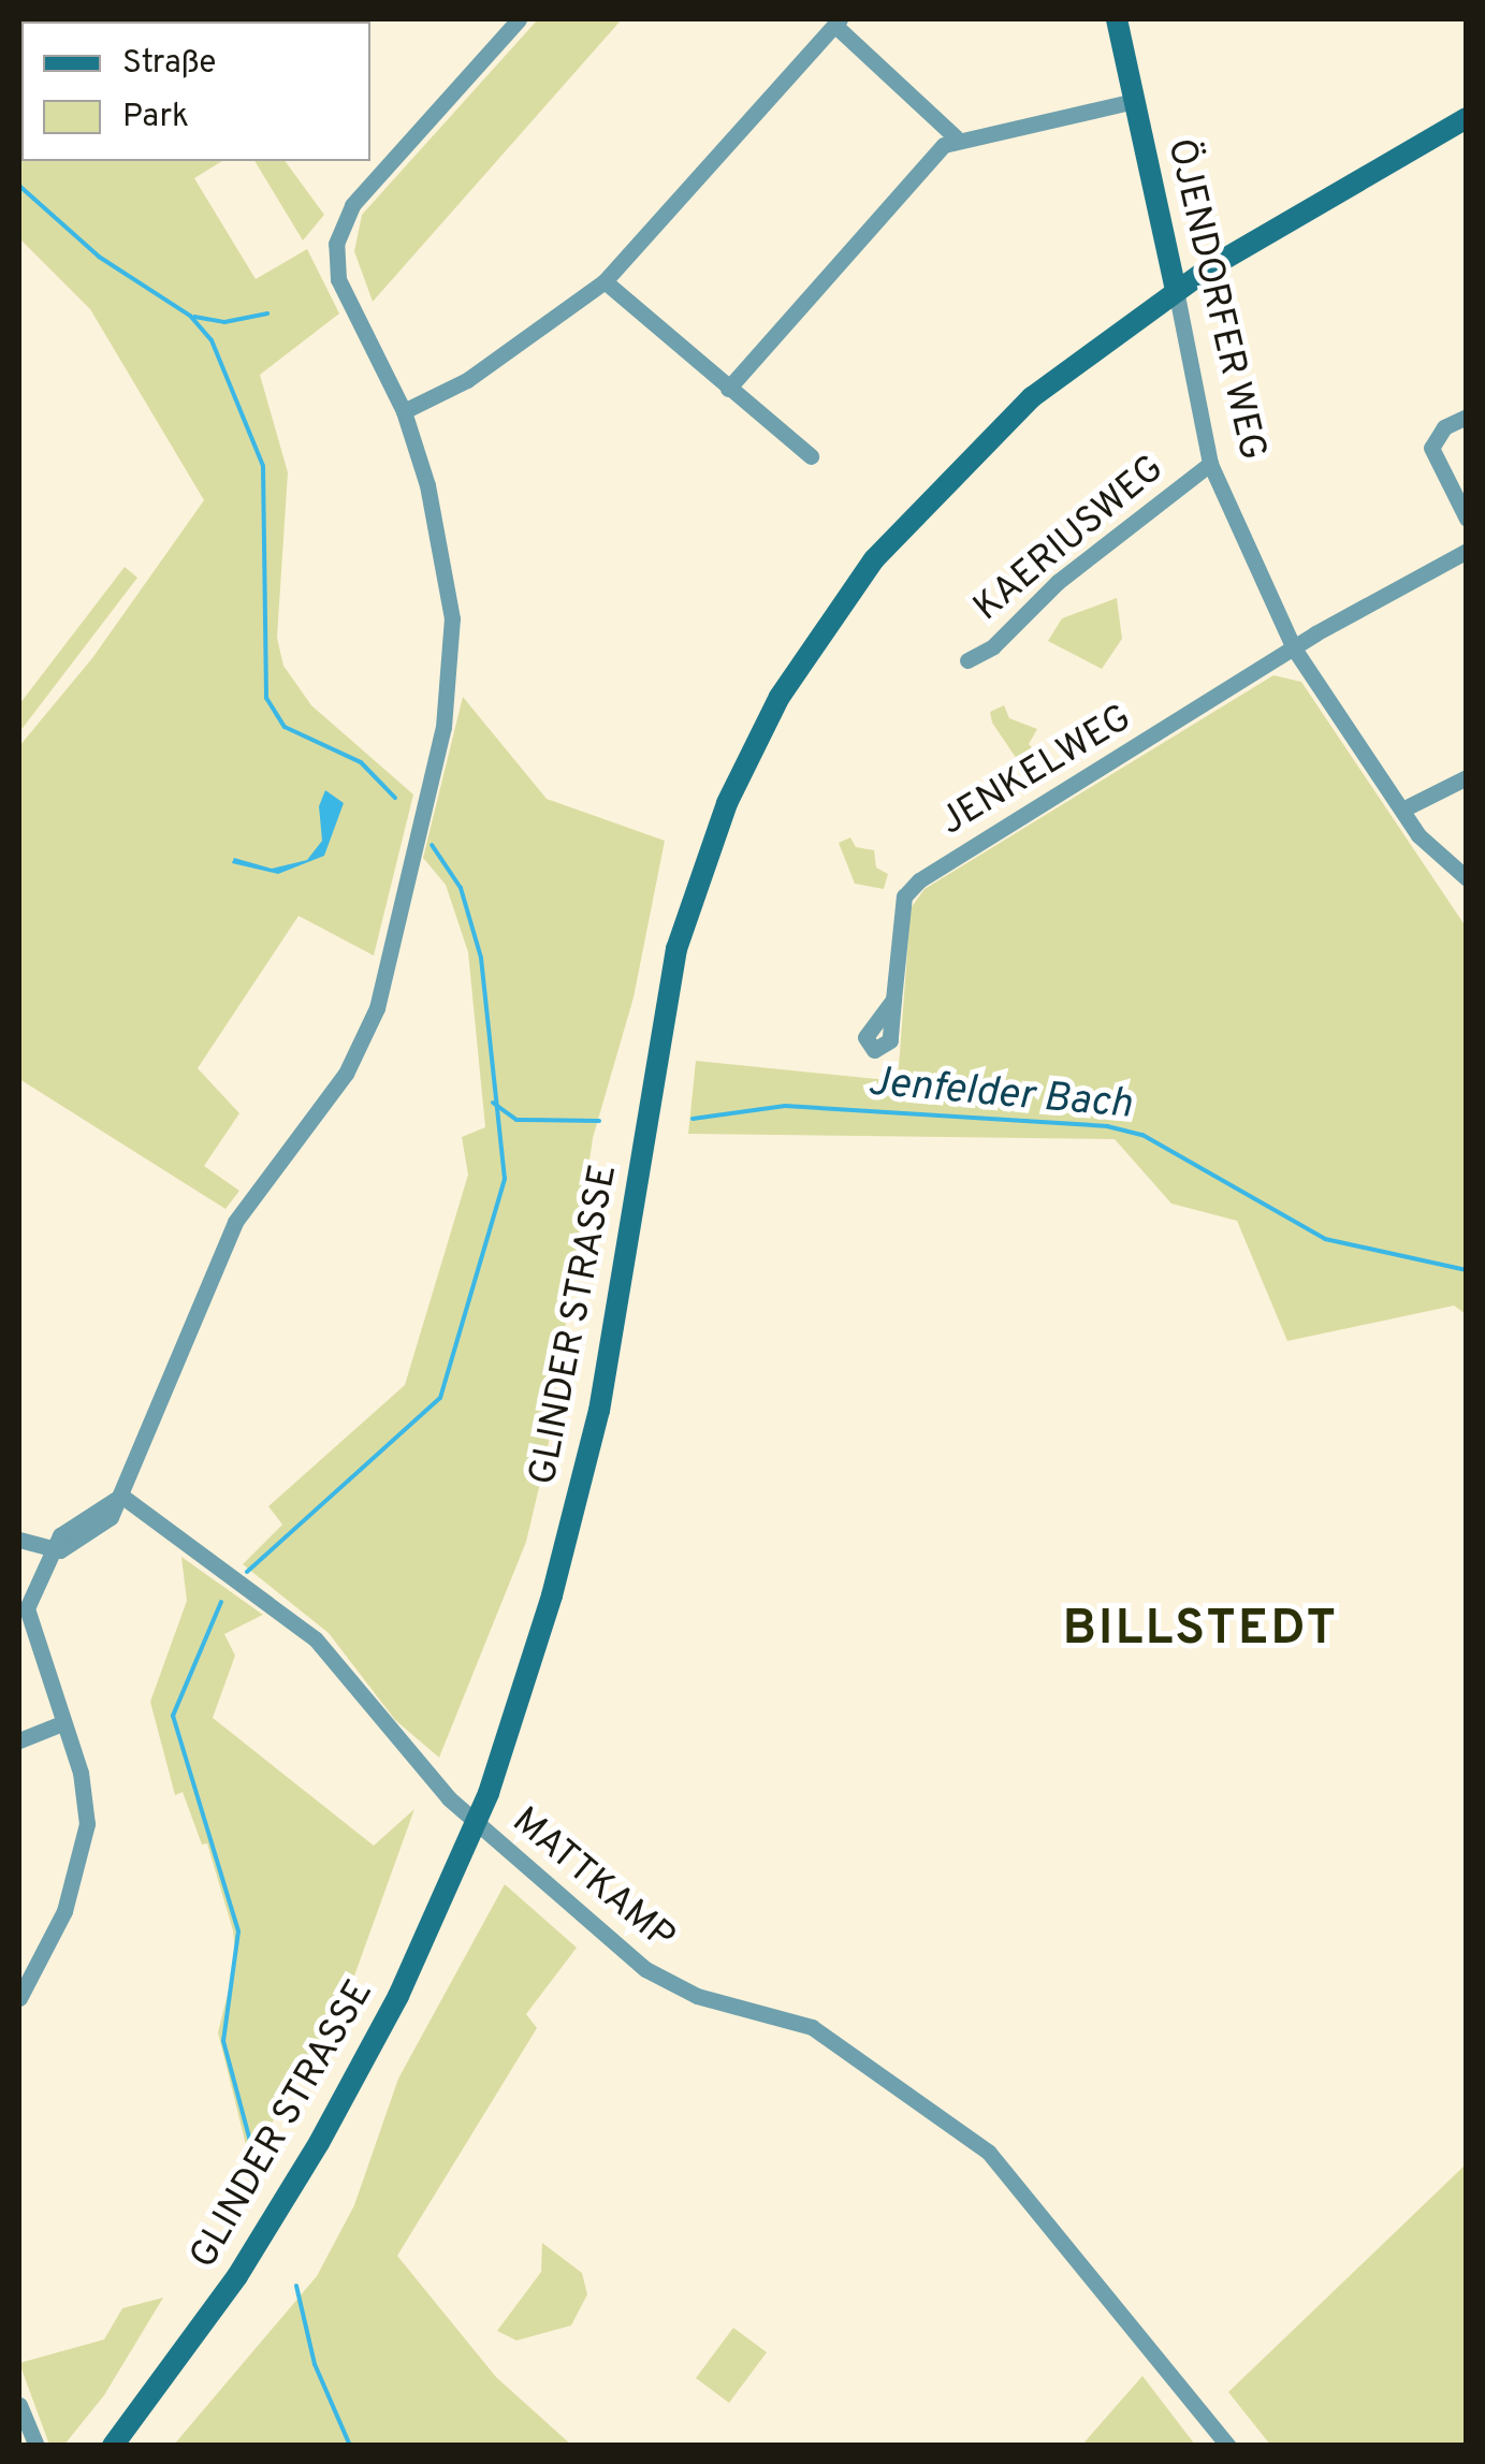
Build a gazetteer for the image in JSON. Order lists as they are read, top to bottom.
{
  "streets": {
    "main road": ["ÖJENDORFER WEG", "GLINDER STRASSE"],
    "street": ["KAERIUSWEG", "JENKELWEG", "MATTKAMP"]
  },
  "crossings": [
    ["ÖJENDORFER WEG", "KAERIUSWEG"],
    ["ÖJENDORFER WEG", "JENKELWEG"],
    ["ÖJENDORFER WEG", "GLINDER STRASSE"],
    ["GLINDER STRASSE", "MATTKAMP"]
  ],
  "districts": ["BILLSTEDT"],
  "water": ["Jenfelder Bach"],
  "legend": ["Straße", "Park"]
}
